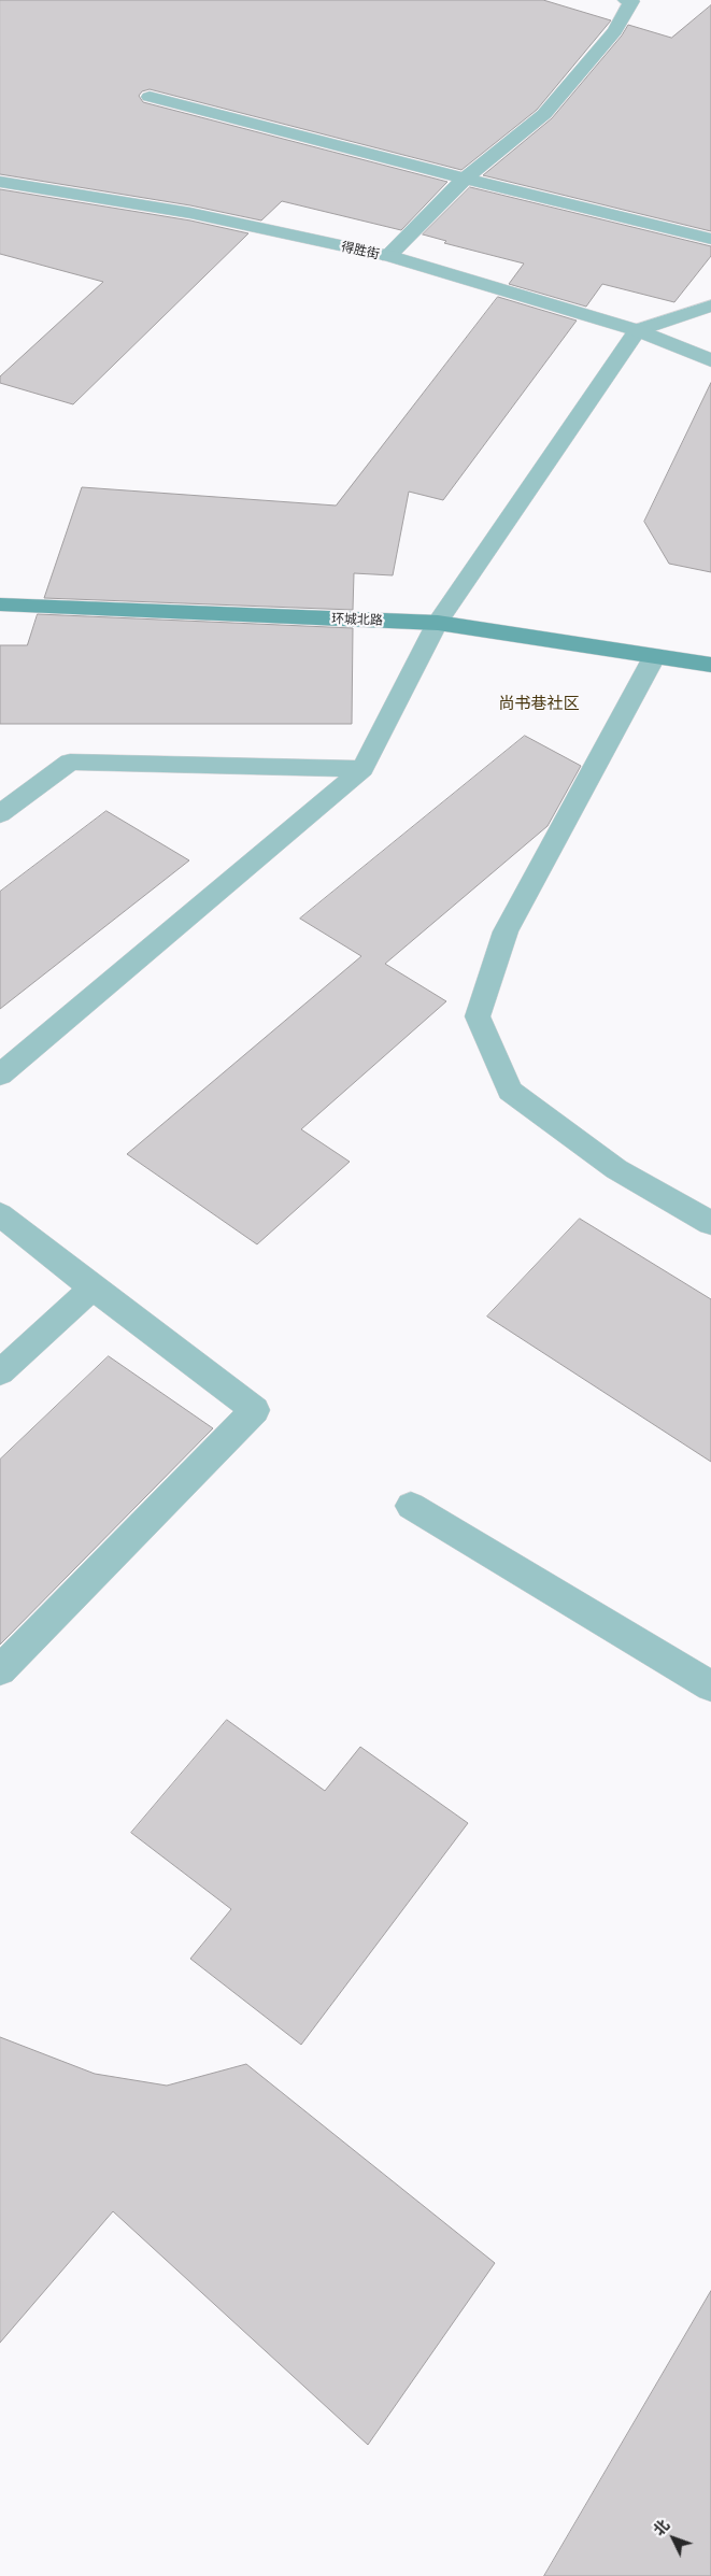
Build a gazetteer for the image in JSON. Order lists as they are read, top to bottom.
{
  "streets": {
    "main road": ["环城北路"],
    "street": ["得胜街"]
  },
  "districts": ["尚书巷社区"],
  "north": "top left"
}
